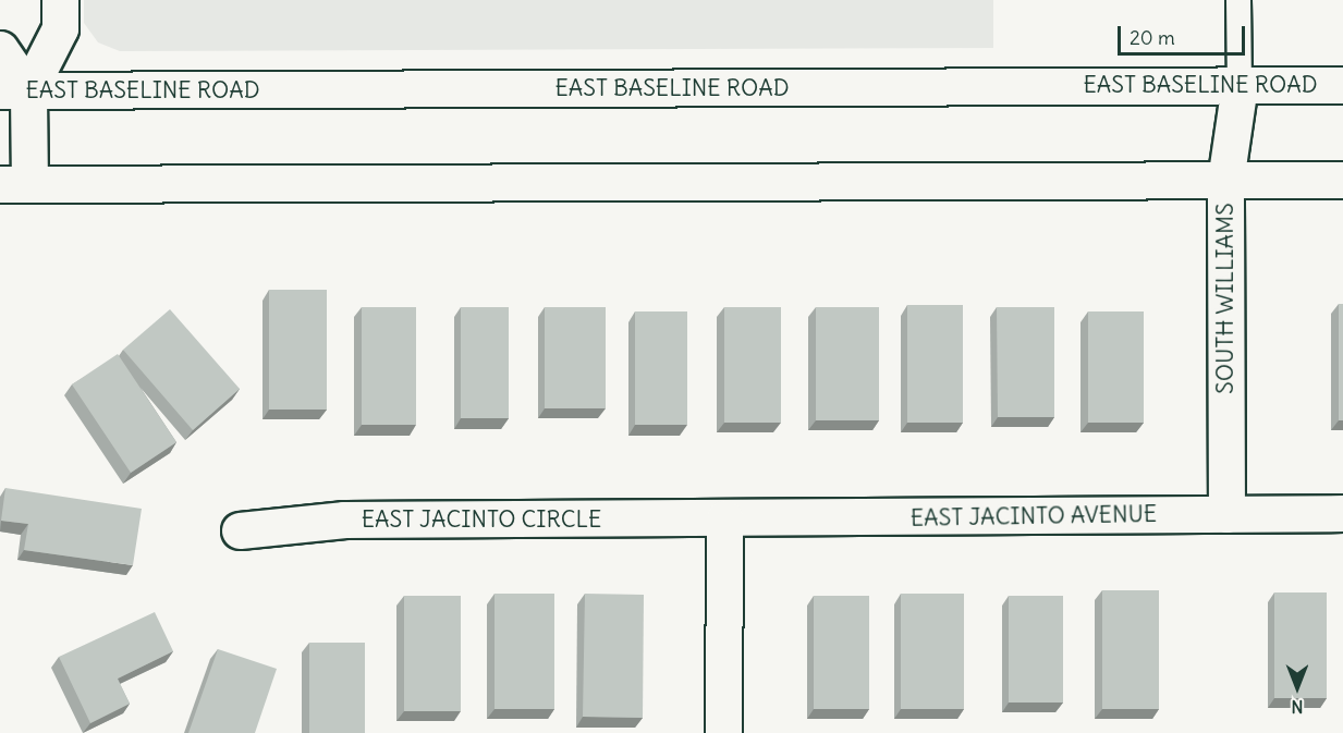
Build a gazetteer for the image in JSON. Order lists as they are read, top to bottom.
{
  "streets": {
    "main road": [
      "EAST BASELINE ROAD",
      "SOUTH WILLIAMS",
      "EAST JACINTO AVENUE",
      "EAST JACINTO CIRCLE"
    ]
  },
  "crossings": [
    ["EAST BASELINE ROAD", "SOUTH WILLIAMS"],
    ["SOUTH WILLIAMS", "EAST JACINTO AVENUE"],
    ["EAST JACINTO AVENUE", "EAST JACINTO CIRCLE"]
  ],
  "scale_bar": "20 m",
  "north": "bottom"
}
